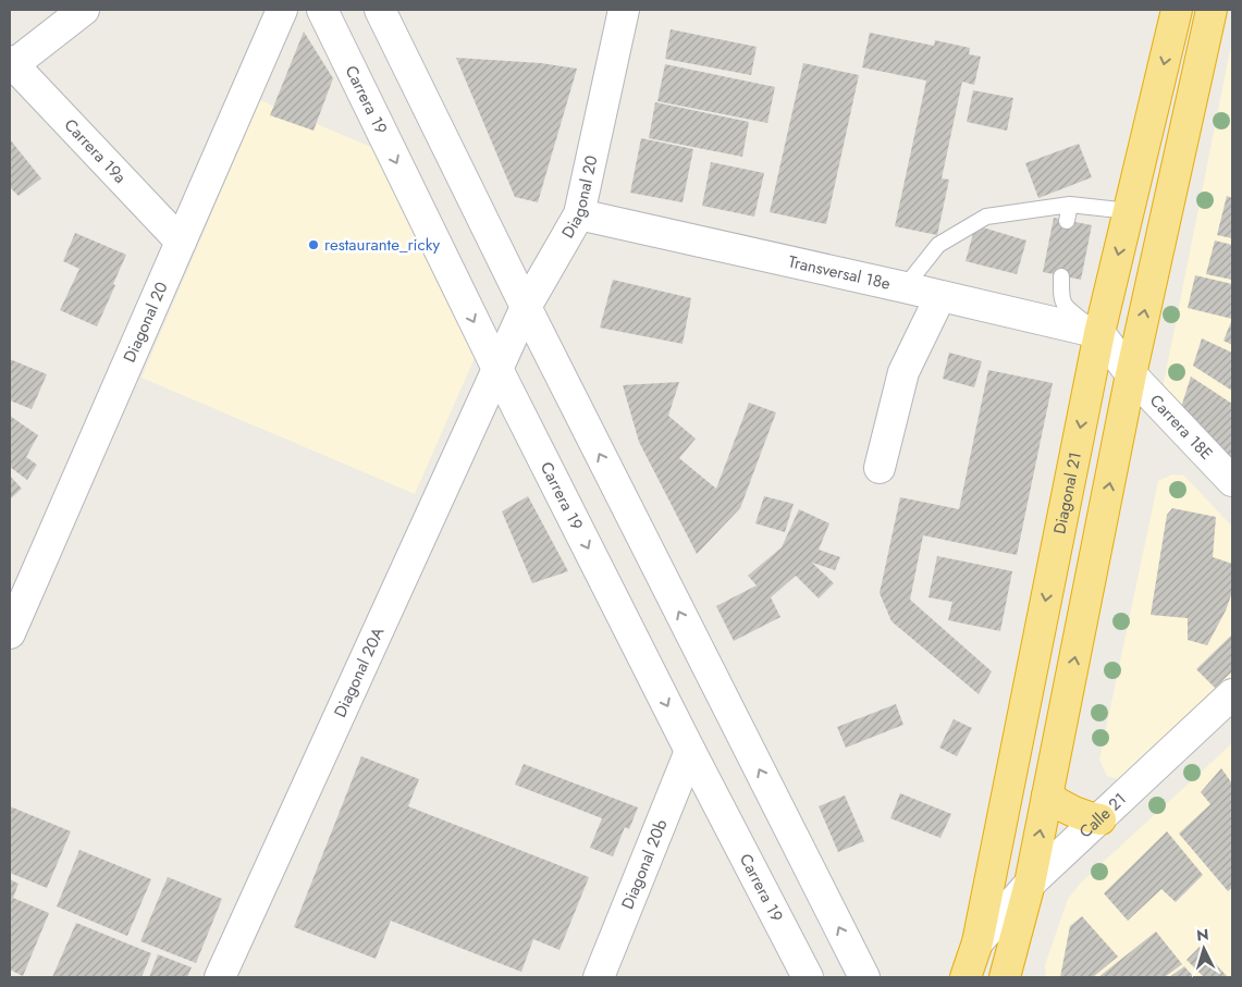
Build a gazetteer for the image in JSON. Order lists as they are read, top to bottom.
{
  "streets": {
    "highway": ["Diagonal 21"],
    "street": [
      "Carrera 19",
      "Carrera 19a",
      "Diagonal 20",
      "Transversal 18e",
      "Carrera 18E",
      "Diagonal 20A",
      "Calle 21",
      "Diagonal 20b"
    ]
  },
  "crossings": [
    ["Carrera 19", "Diagonal 20"],
    ["Carrera 19", "Diagonal 20A"],
    ["Carrera 19", "Diagonal 20b"],
    ["Carrera 19a", "Diagonal 20"],
    ["Diagonal 20", "Transversal 18e"],
    ["Diagonal 20", "Diagonal 20A"],
    ["Transversal 18e", "Carrera 18E"],
    ["Transversal 18e", "Diagonal 21"],
    ["Carrera 18E", "Diagonal 21"],
    ["Diagonal 21", "Calle 21"]
  ],
  "places": ["restaurante_ricky"],
  "north": "top"
}
